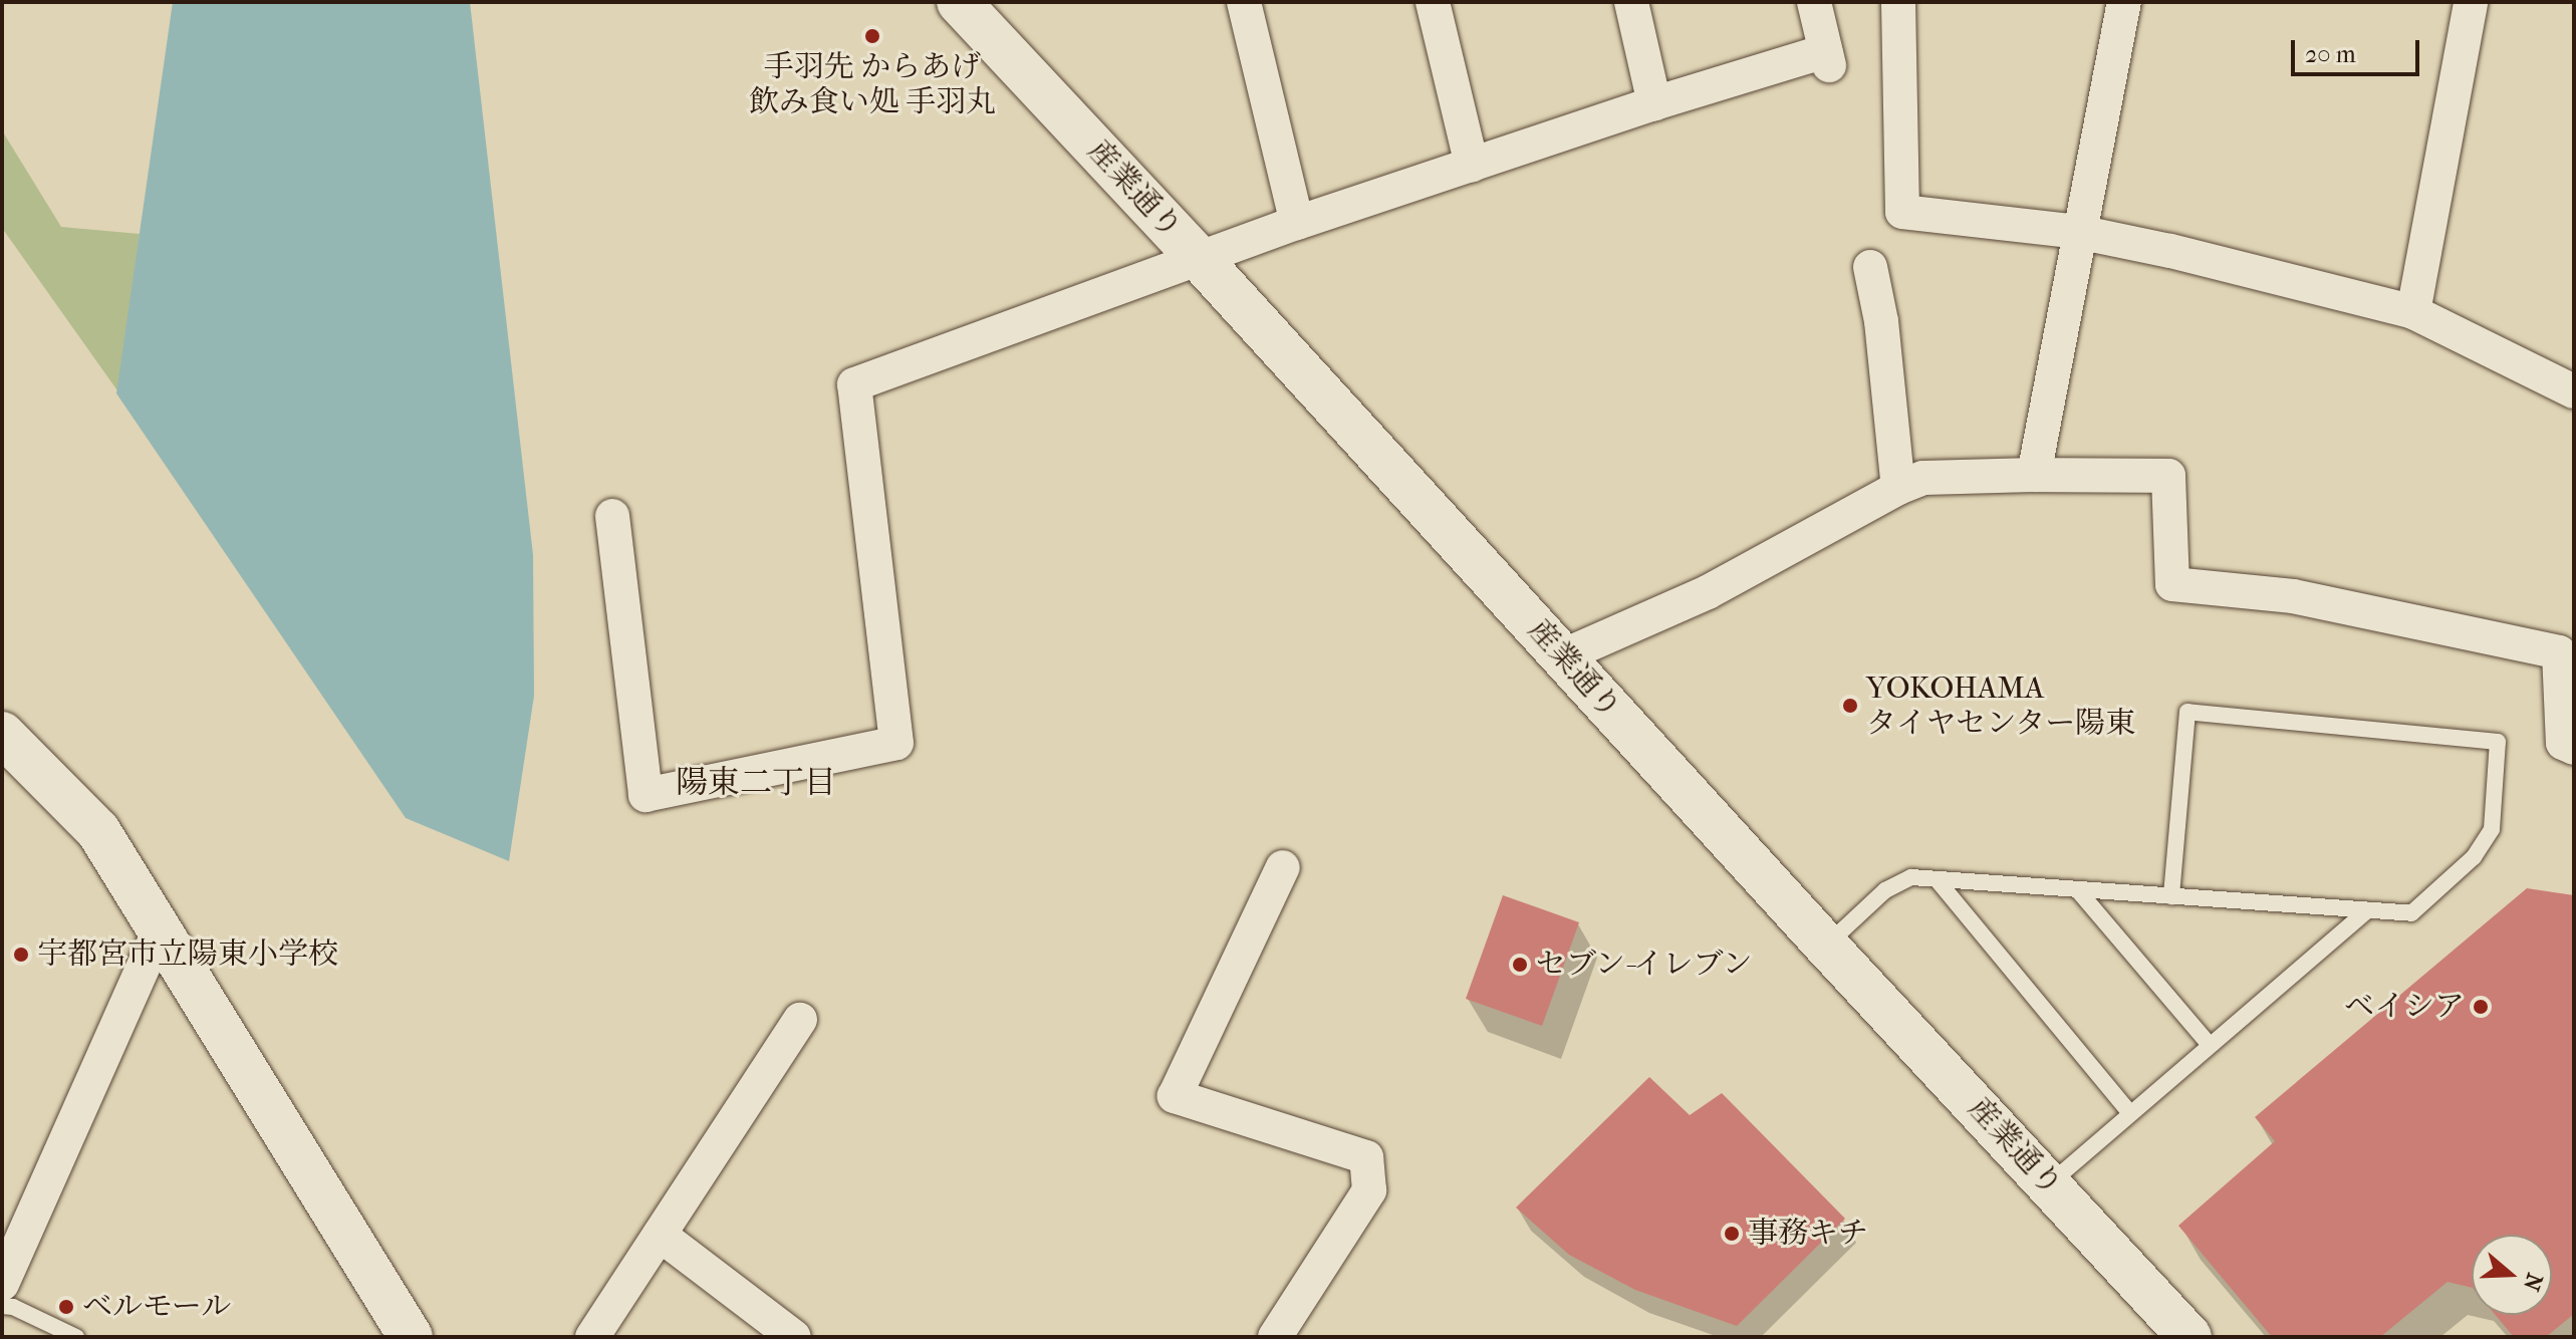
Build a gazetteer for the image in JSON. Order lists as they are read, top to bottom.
{
  "streets": {
    "street": ["産業通り"]
  },
  "districts": ["陽東二丁目"],
  "places": [
    "手羽先 からあげ 飲み食い処 手羽丸",
    "YOKOHAMA タイヤセンター陽東",
    "宇都宮市立陽東小学校",
    "セブン-イレブン",
    "ベイシア",
    "事務キチ",
    "ベルモール"
  ],
  "scale_bar": "20 m",
  "north": "right"
}
